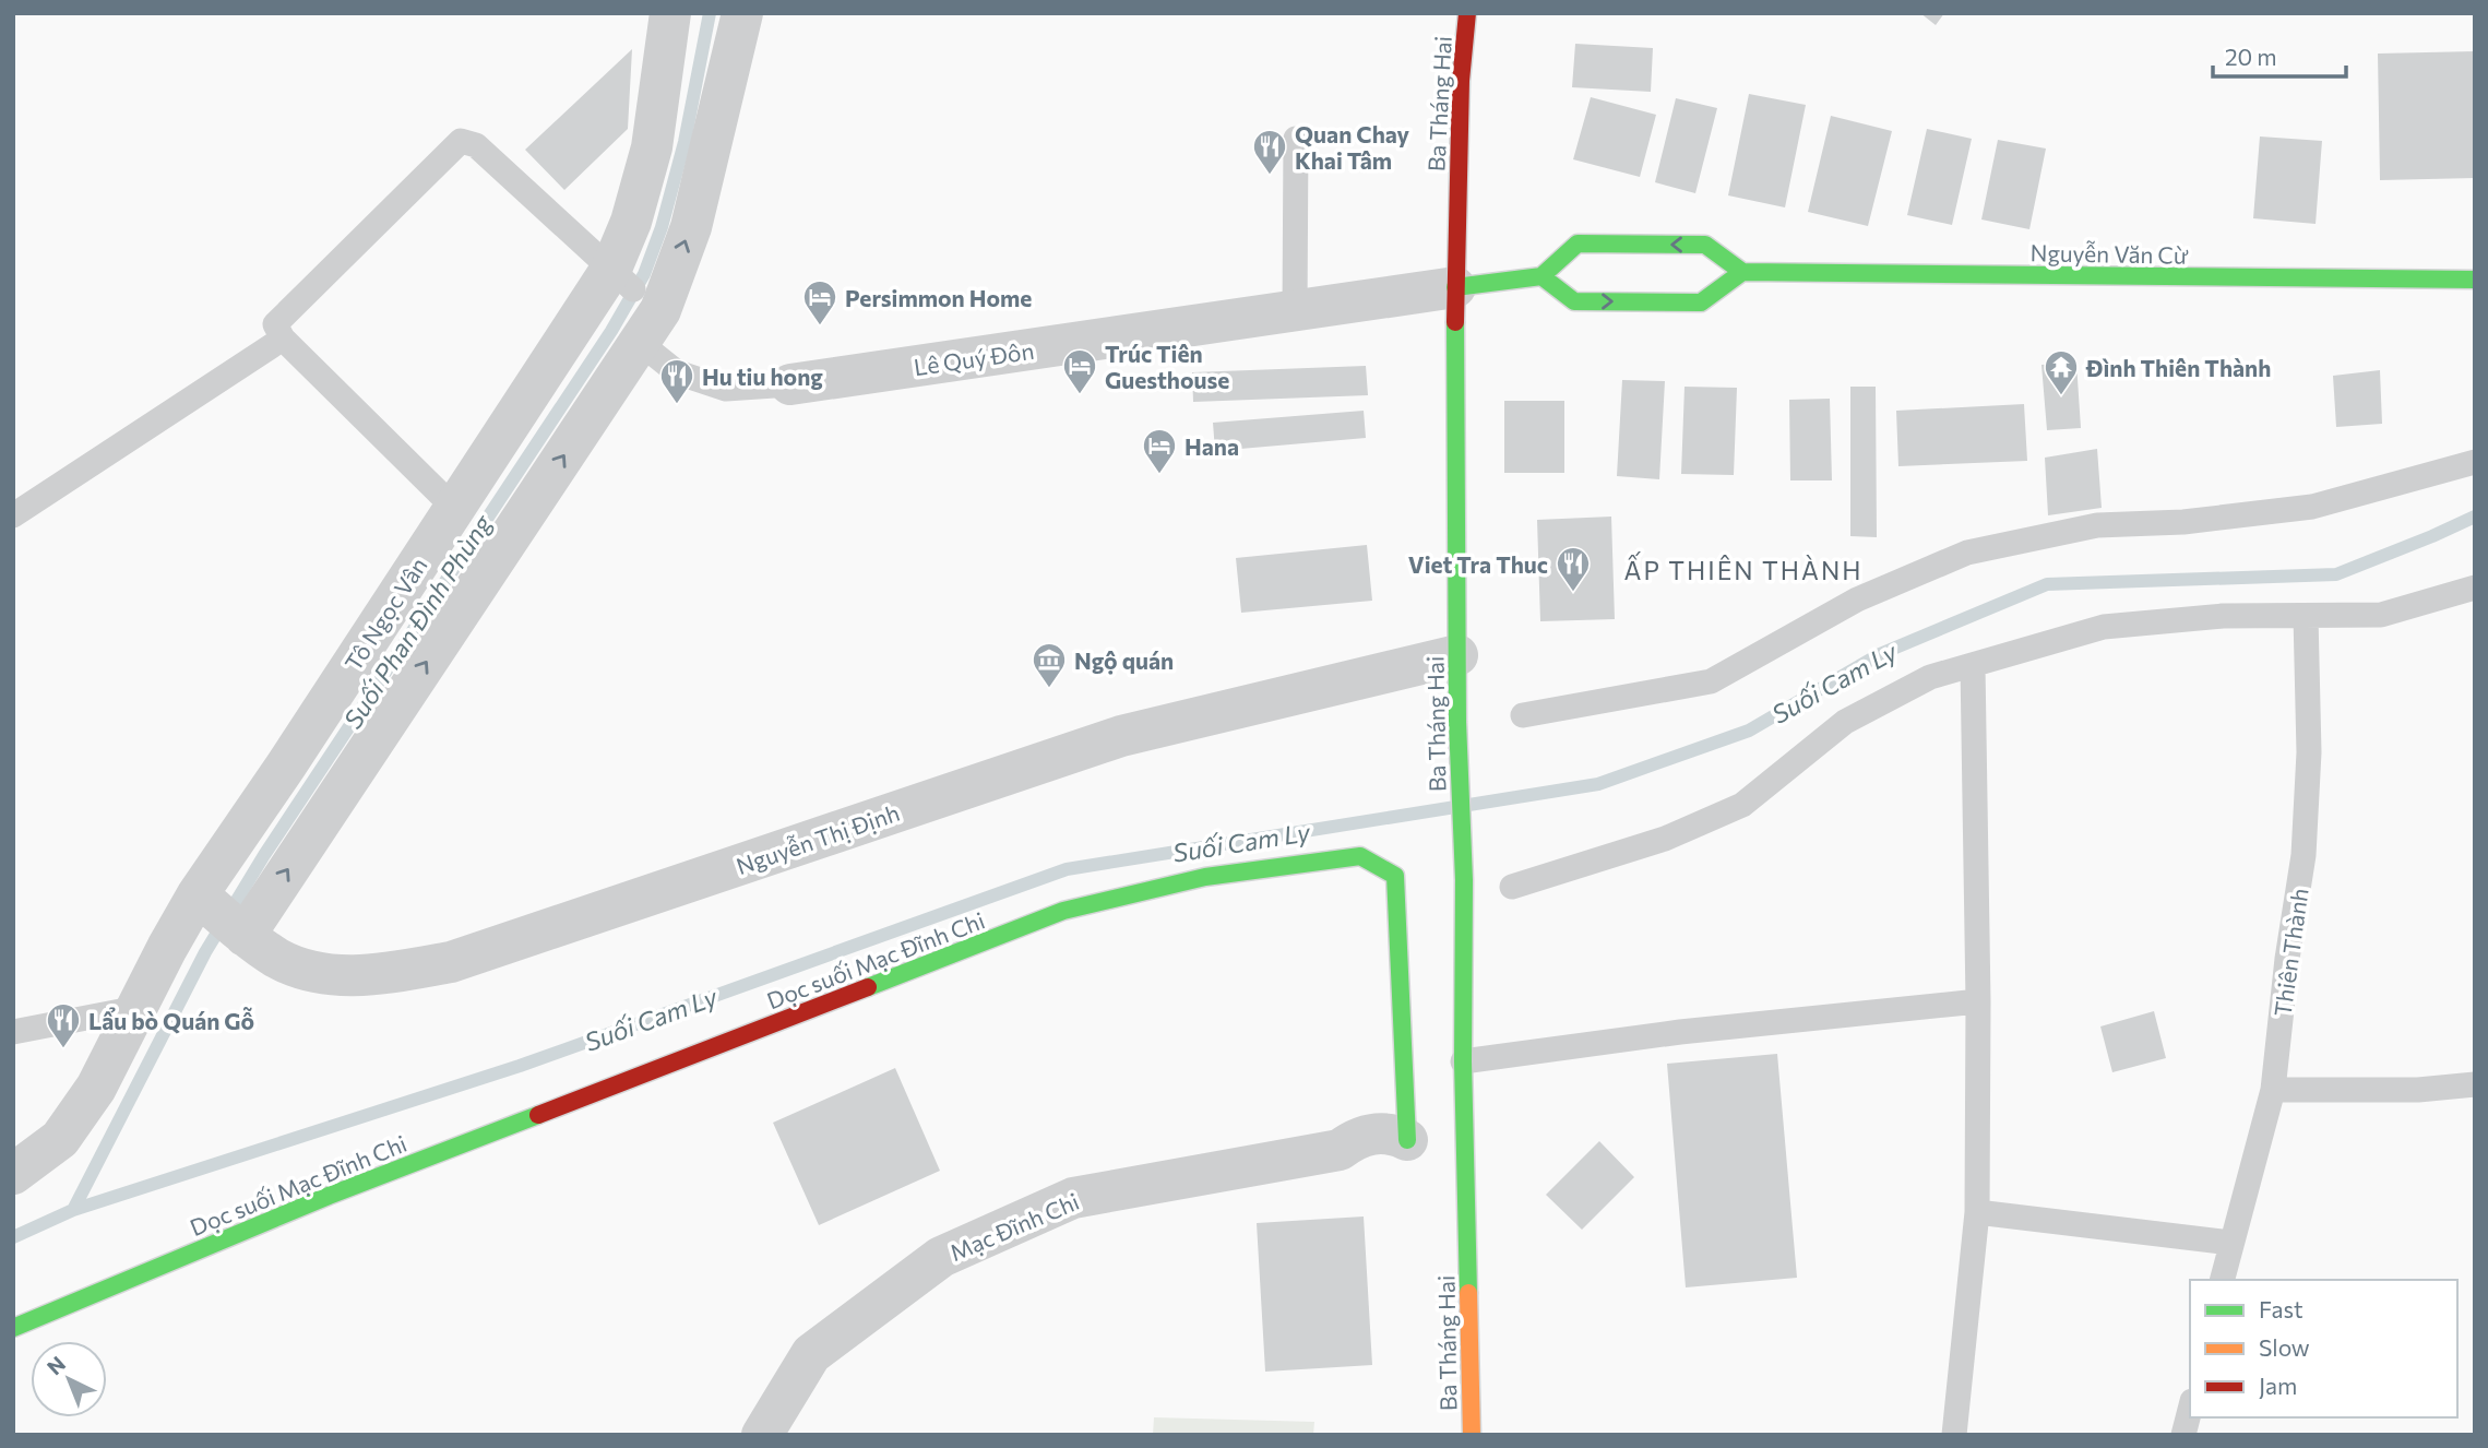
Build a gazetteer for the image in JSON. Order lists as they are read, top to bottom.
{
  "streets": {
    "main road": ["Ba Tháng Hai", "Nguyễn Văn Cừ", "Dọc suối Mạc Đĩnh Chi"],
    "street": [
      "Lê Quý Đôn",
      "Tô Ngọc Vân",
      "Nguyễn Thị Định",
      "Mạc Đĩnh Chi"
    ],
    "lane": ["Thiên Thành"]
  },
  "crossings": [
    ["Ba Tháng Hai", "Lê Quý Đôn"],
    ["Ba Tháng Hai", "Nguyễn Thị Định"],
    ["Ba Tháng Hai", "Mạc Đĩnh Chi"],
    ["Lê Quý Đôn", "Tô Ngọc Vân"],
    ["Tô Ngọc Vân", "Nguyễn Thị Định"],
    ["Dọc suối Mạc Đĩnh Chi", "Mạc Đĩnh Chi"]
  ],
  "districts": ["ẤP THIÊN THÀNH"],
  "water": ["Suối Phan Đình Phùng", "Suối Cam Ly"],
  "places": {
    "restaurant": [
      "Quan Chay Khai Tâm",
      "Hu tiu hong",
      "Viet Tra Thuc",
      "Lẩu bò Quán Gỗ"
    ],
    "hotel": ["Persimmon Home", "Trúc Tiên Guesthouse", "Hana"],
    "temple": ["Đình Thiên Thành"],
    "museum": ["Ngộ quán"]
  },
  "legend": ["Fast", "Slow", "Jam"],
  "scale_bar": "20 m",
  "north": "top left"
}
